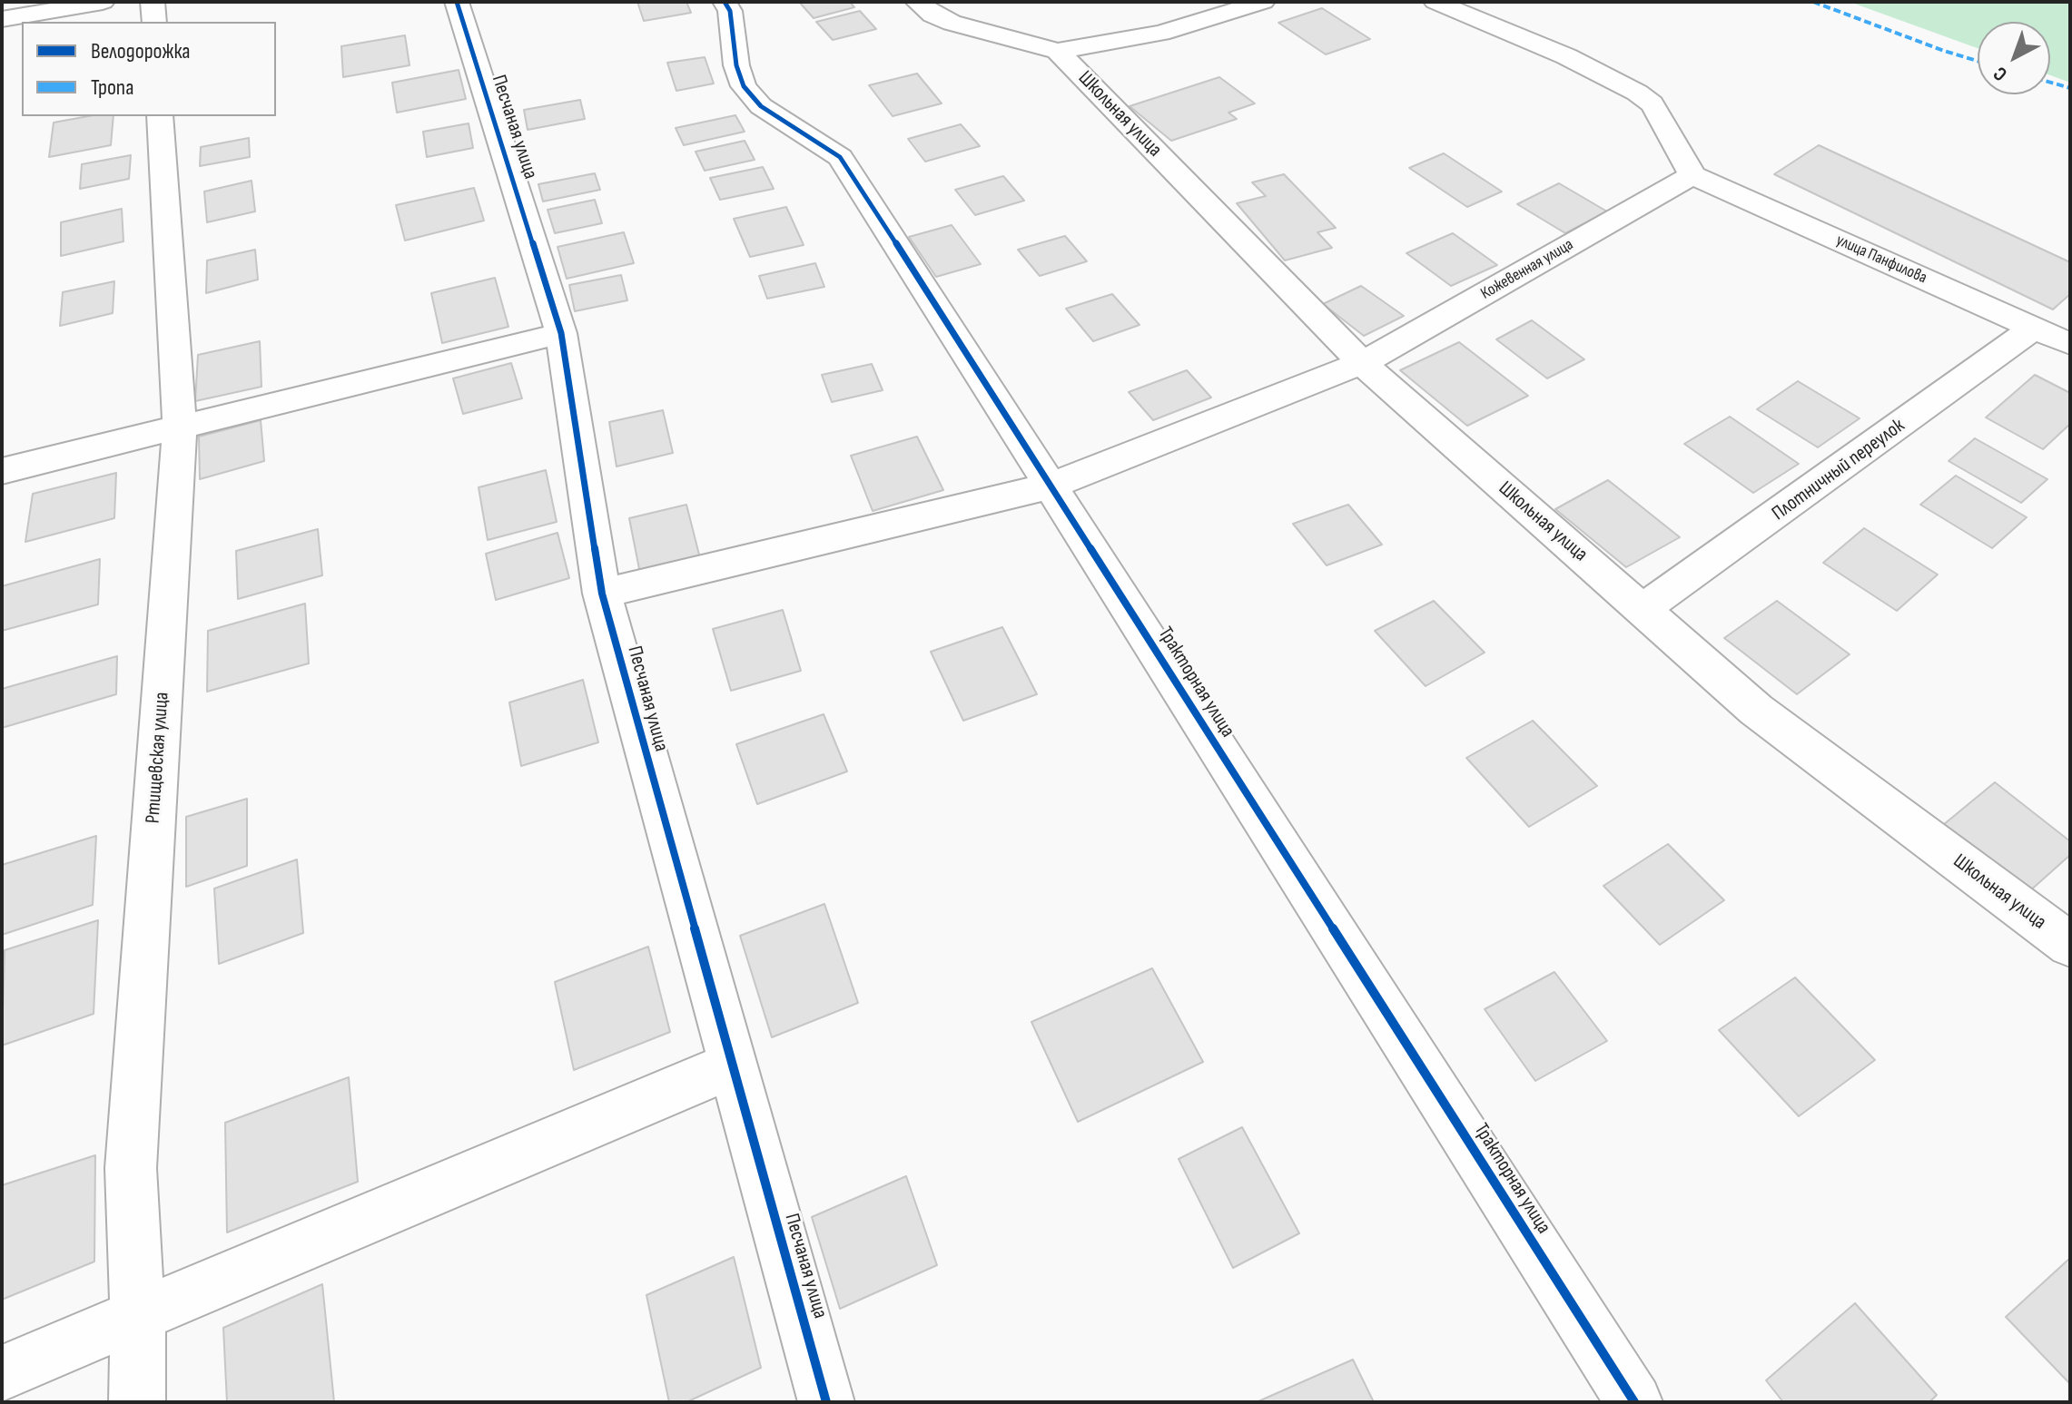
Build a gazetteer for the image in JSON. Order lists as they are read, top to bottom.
{
  "streets": {
    "street": [
      "Школьная улица",
      "Песчаная улица",
      "улица Панфилова",
      "Кожевенная улица",
      "Плотничный переулок",
      "Тракторная улица",
      "Ртищевская улица"
    ]
  },
  "crossings": [
    ["Школьная улица", "Кожевенная улица"],
    ["Школьная улица", "Плотничный переулок"],
    ["Песчаная улица", "Кожевенная улица"],
    ["улица Панфилова", "Кожевенная улица"],
    ["улица Панфилова", "Плотничный переулок"],
    ["Кожевенная улица", "Тракторная улица"]
  ],
  "legend": ["Велодорожка", "Тропа"],
  "north": "bottom left"
}
